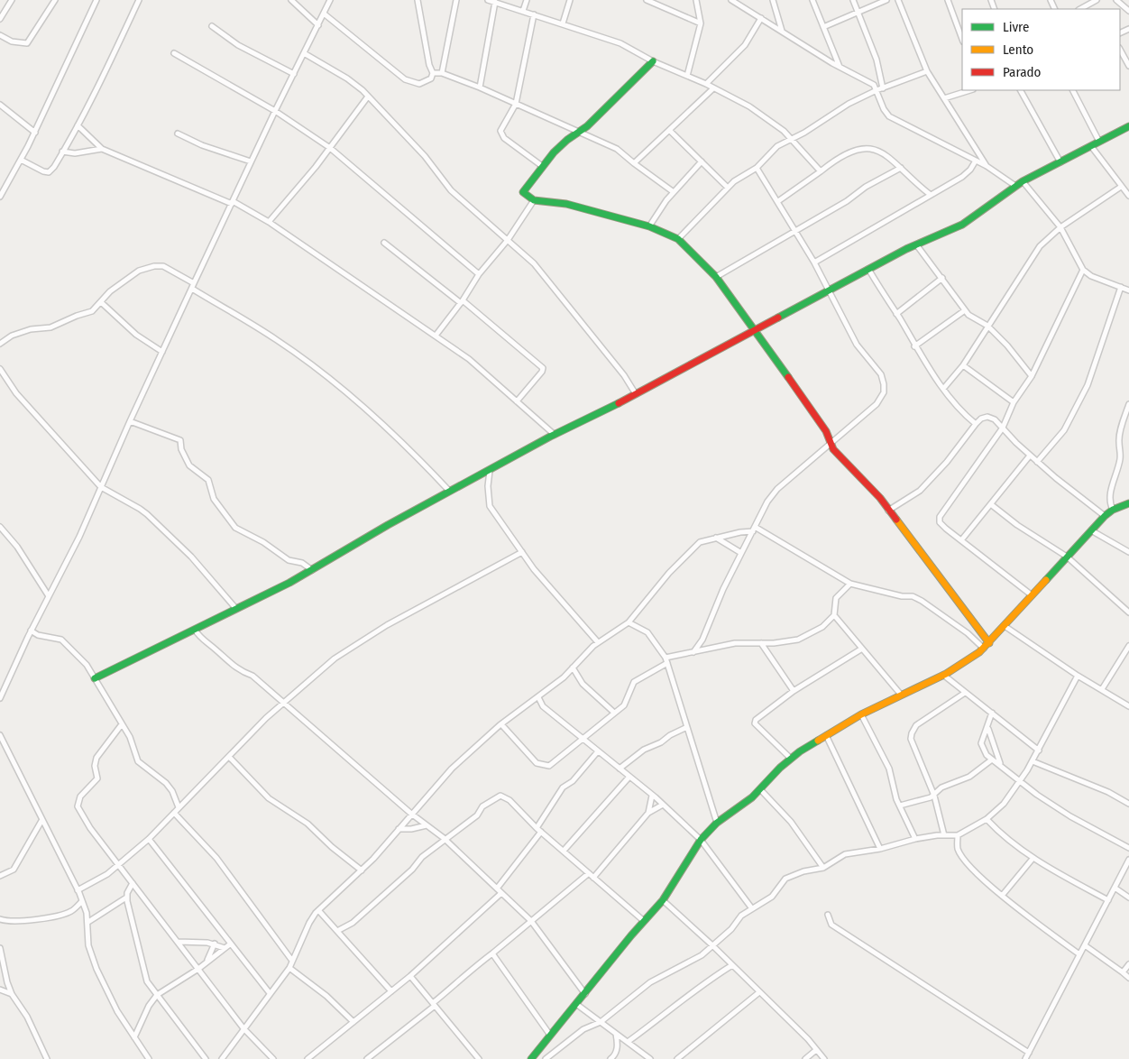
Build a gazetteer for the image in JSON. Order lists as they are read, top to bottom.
{
  "legend": ["Livre", "Lento", "Parado"]
}
